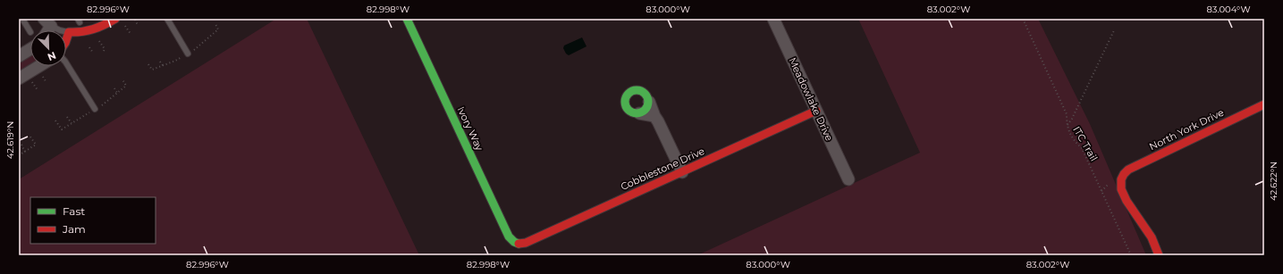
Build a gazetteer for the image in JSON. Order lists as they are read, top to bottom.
{
  "streets": {
    "street": [
      "Meadowlake Drive",
      "Ivory Way",
      "North York Drive",
      "Cobblestone Drive"
    ],
    "path": ["ITC Trail"]
  },
  "crossings": [
    ["Meadowlake Drive", "Cobblestone Drive"],
    ["Ivory Way", "Cobblestone Drive"]
  ],
  "legend": ["Fast", "Jam"],
  "north": "bottom right",
  "coordinates": [
    "82.996°W",
    "82.998°W",
    "83.000°W",
    "83.002°W",
    "83.004°W",
    "42.619°N",
    "42.622°N"
  ]
}
